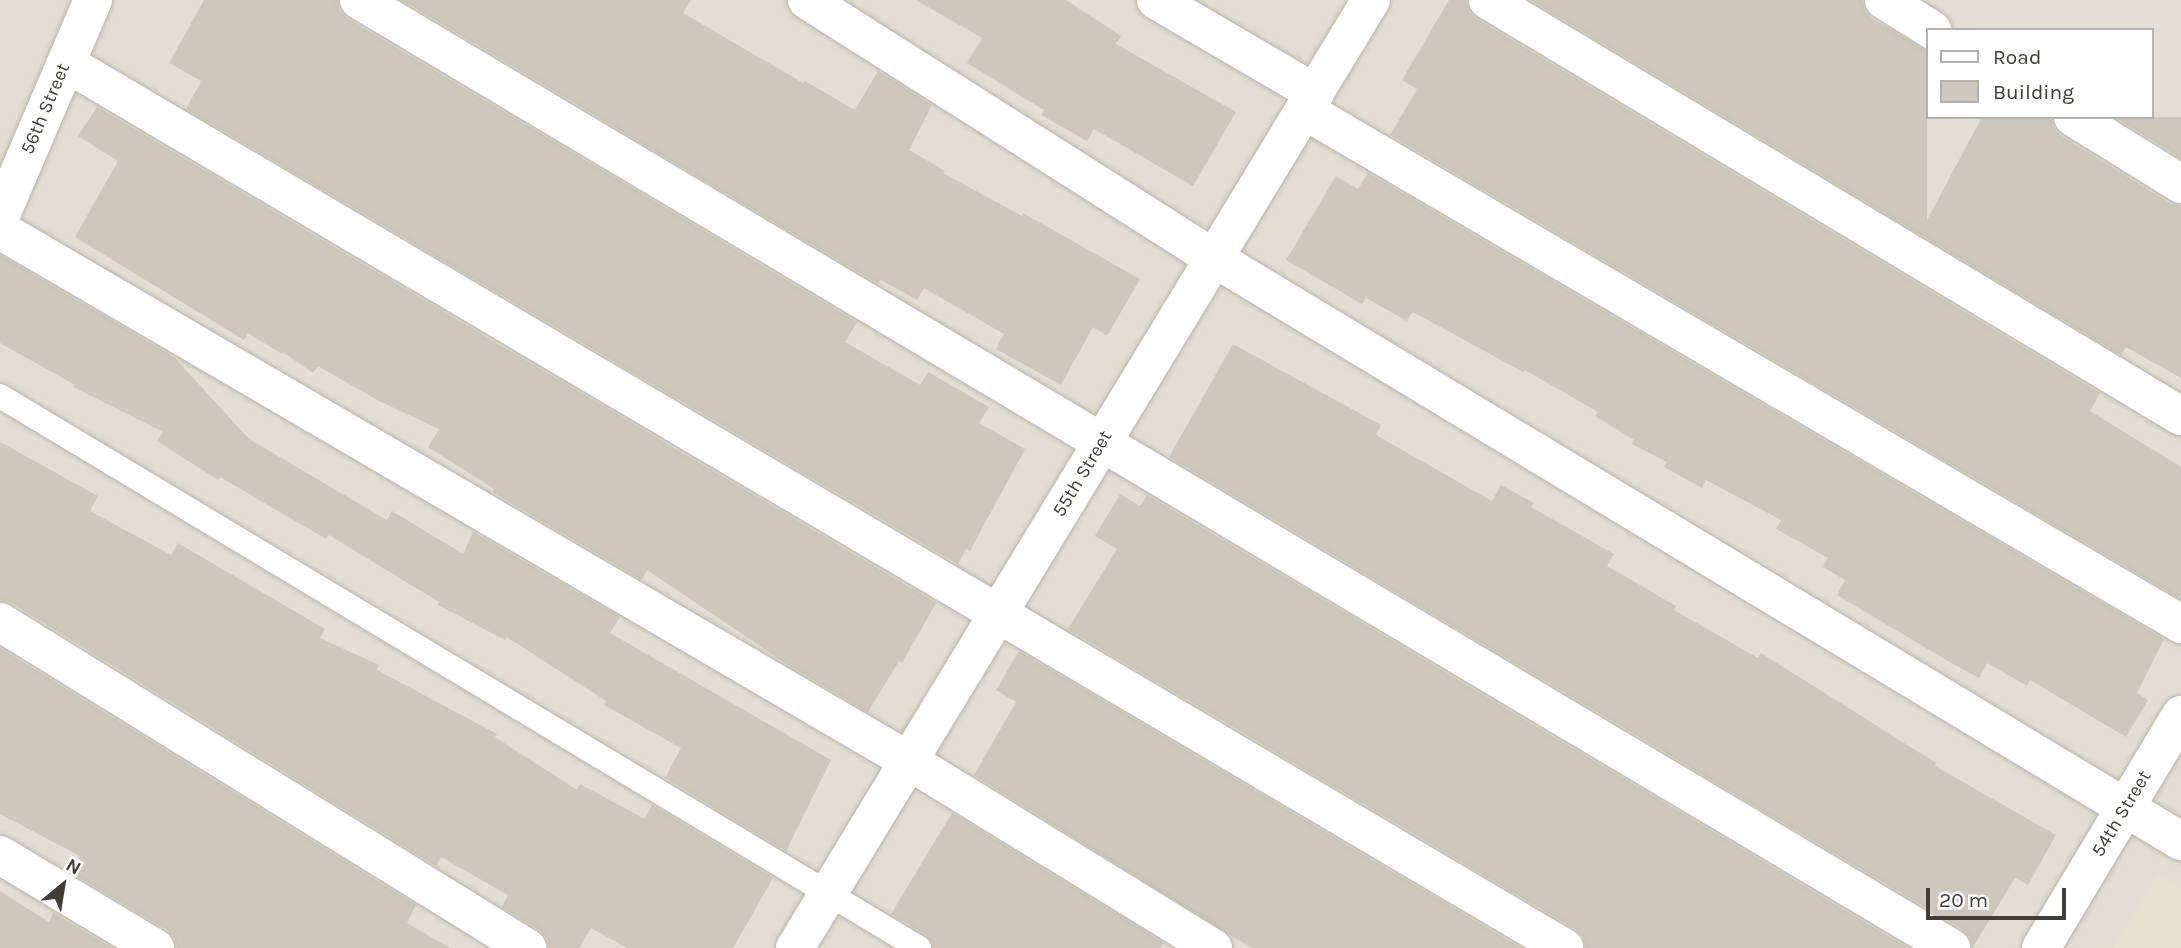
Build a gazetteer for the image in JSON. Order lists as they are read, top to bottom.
{
  "streets": {
    "street": ["56th Street", "55th Street", "54th Street"]
  },
  "legend": ["Road", "Building"],
  "scale_bar": "20 m",
  "north": "top right"
}
